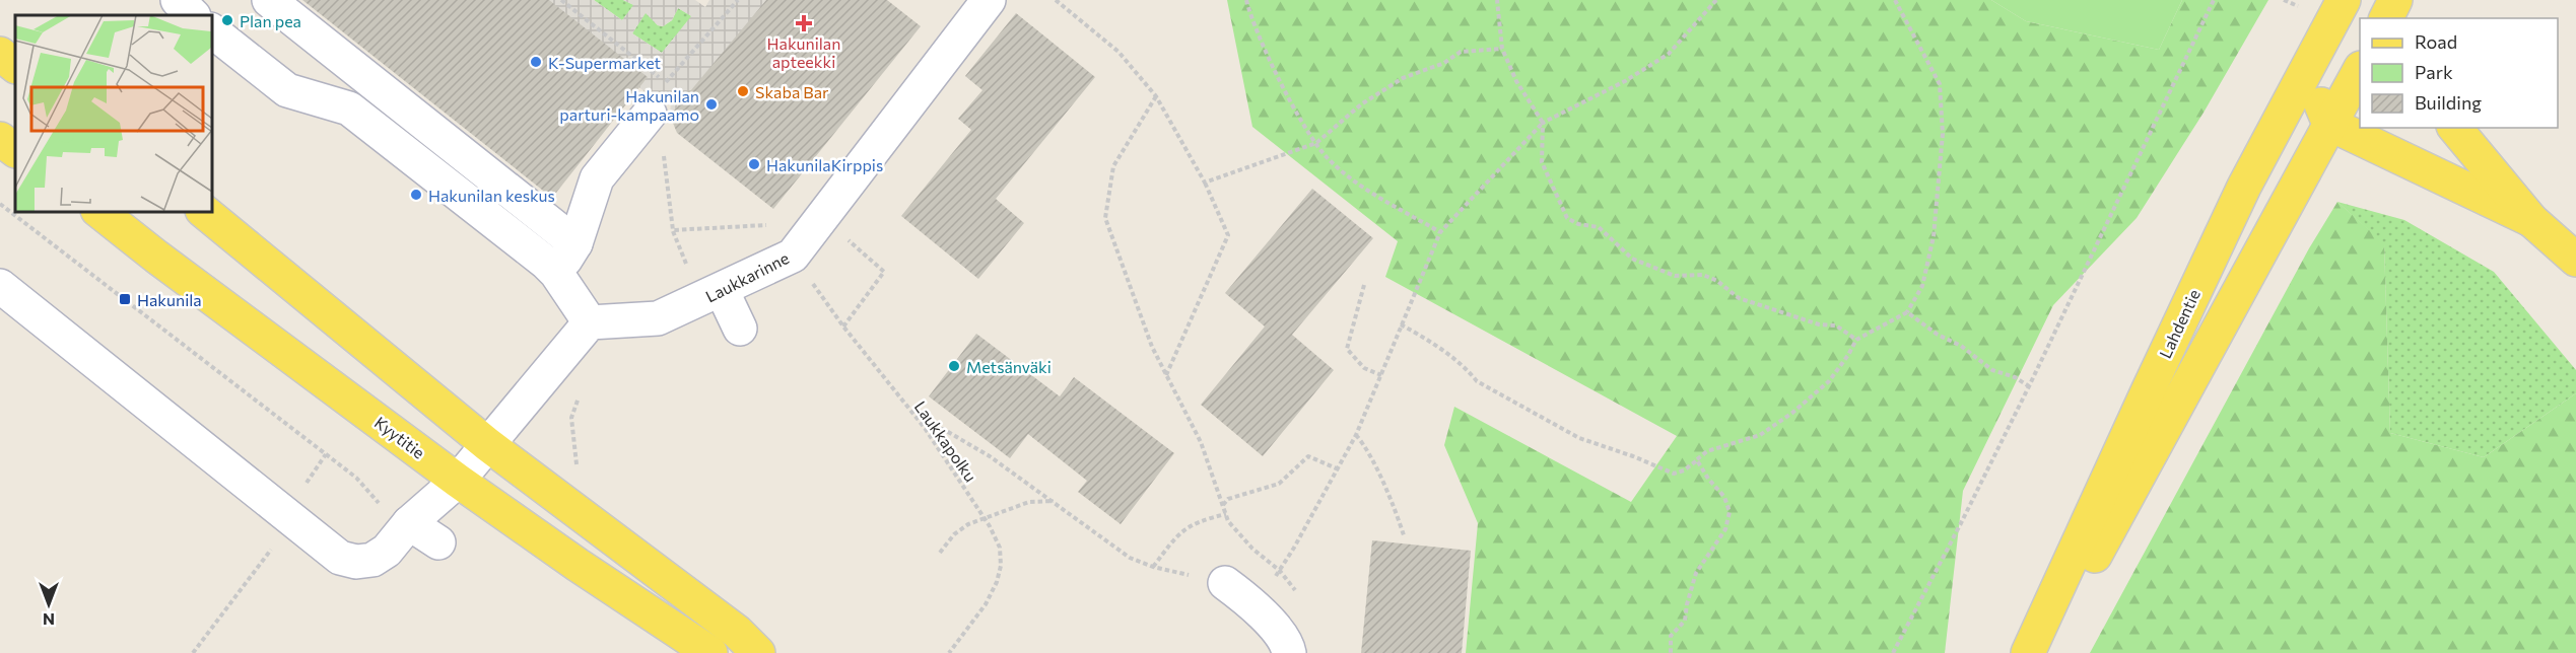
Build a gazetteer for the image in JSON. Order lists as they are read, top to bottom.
{
  "streets": {
    "main road": ["Lahdentie", "Kyytitie"],
    "street": ["Laukkarinne"],
    "path": ["Laukkapolku"]
  },
  "crossings": [
    ["Laukkarinne", "Laukkapolku"]
  ],
  "places": {
    "other": [
      "Plan pea",
      "K-Supermarket",
      "Skaba Bar",
      "Hakunilan parturi-kampaamo",
      "HakunilaKirppis",
      "Hakunilan keskus",
      "Metsänväki"
    ],
    "health": ["Hakunilan apteekki"],
    "transit": ["Hakunila"]
  },
  "legend": ["Road", "Park", "Building"],
  "north": "bottom"
}
